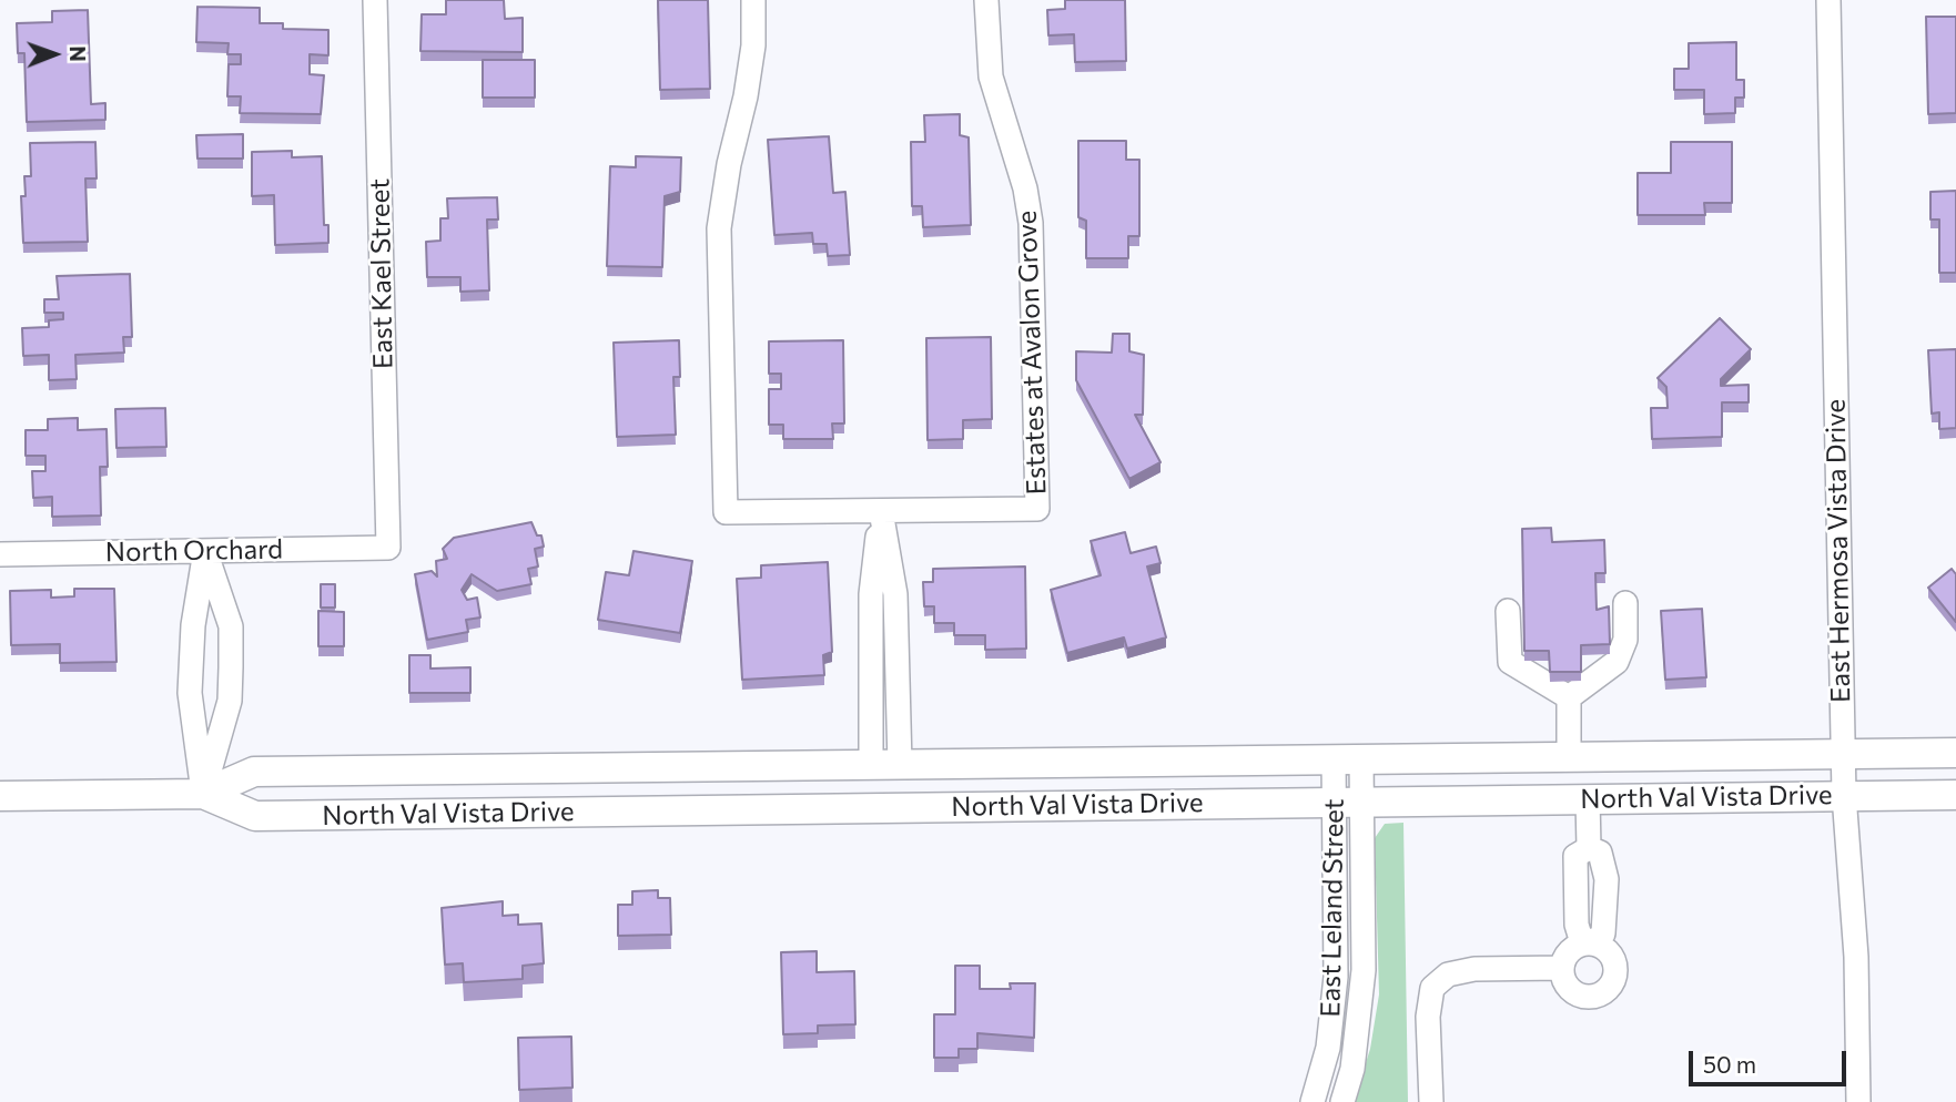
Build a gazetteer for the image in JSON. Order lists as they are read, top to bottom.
{
  "streets": {
    "main road": ["North Val Vista Drive"],
    "street": [
      "East Kael Street",
      "Estates at Avalon Grove",
      "North Orchard",
      "East Hermosa Vista Drive",
      "East Leland Street"
    ]
  },
  "crossings": [
    ["East Kael Street", "North Orchard"],
    ["East Hermosa Vista Drive", "North Val Vista Drive"],
    ["North Val Vista Drive", "East Leland Street"]
  ],
  "scale_bar": "50 m",
  "north": "right"
}
